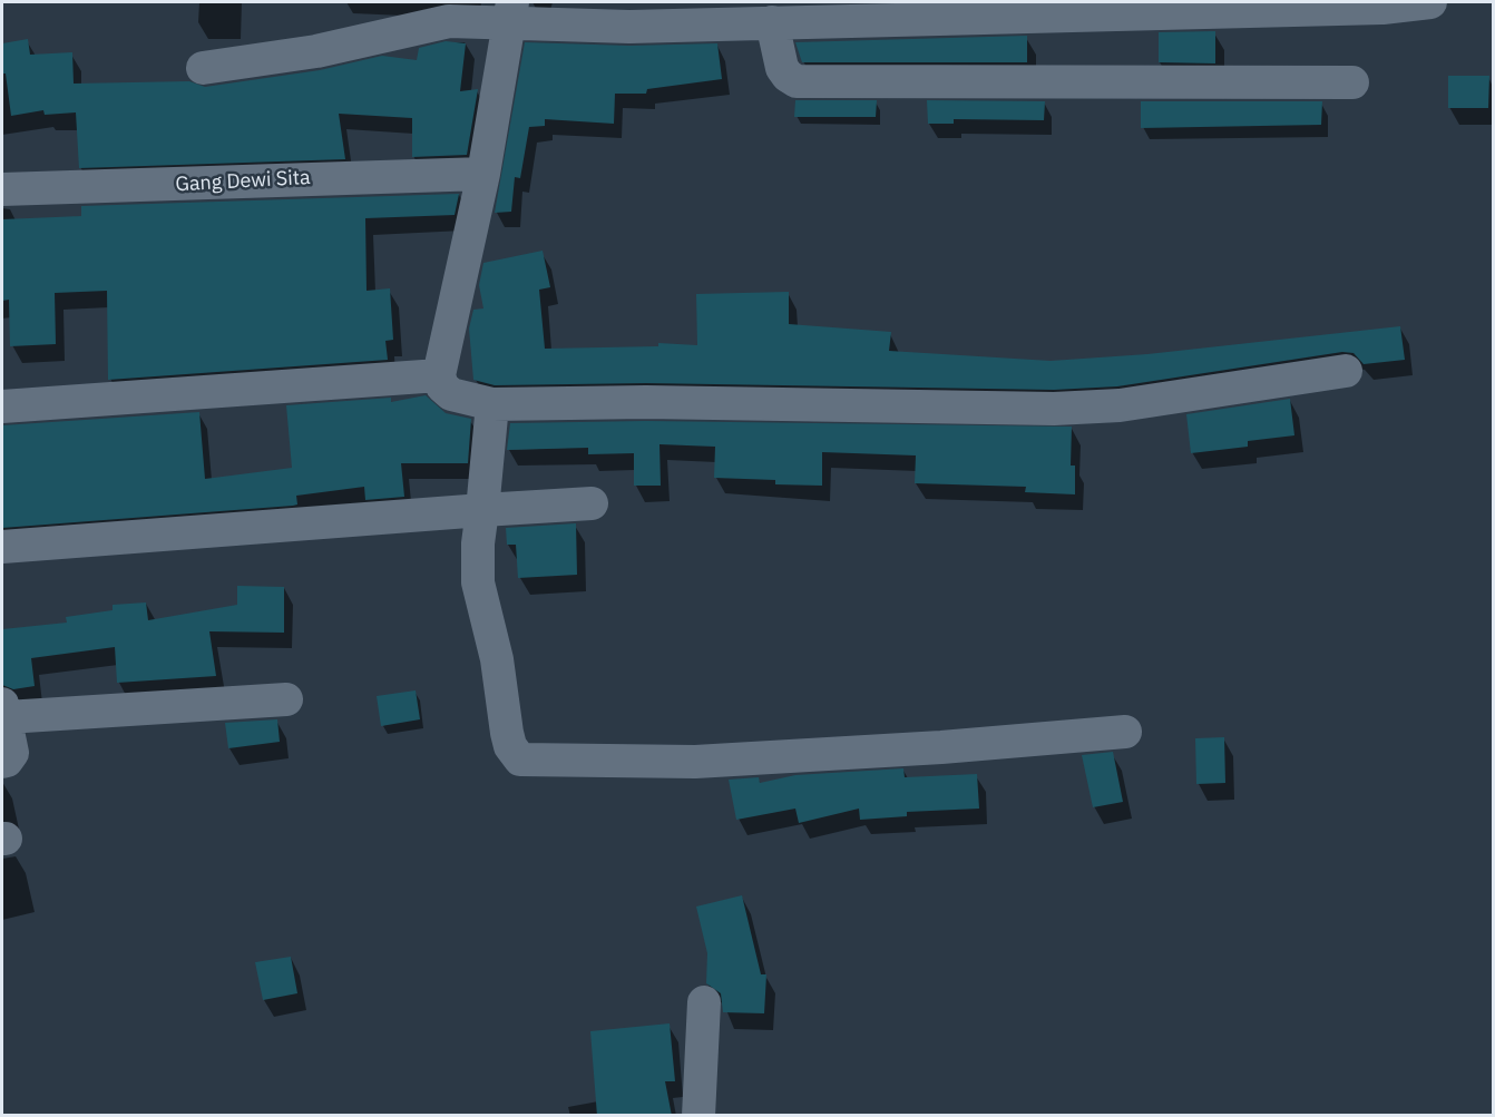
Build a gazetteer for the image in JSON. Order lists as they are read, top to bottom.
{
  "streets": {
    "street": ["Gang Dewi Sita"]
  }
}
